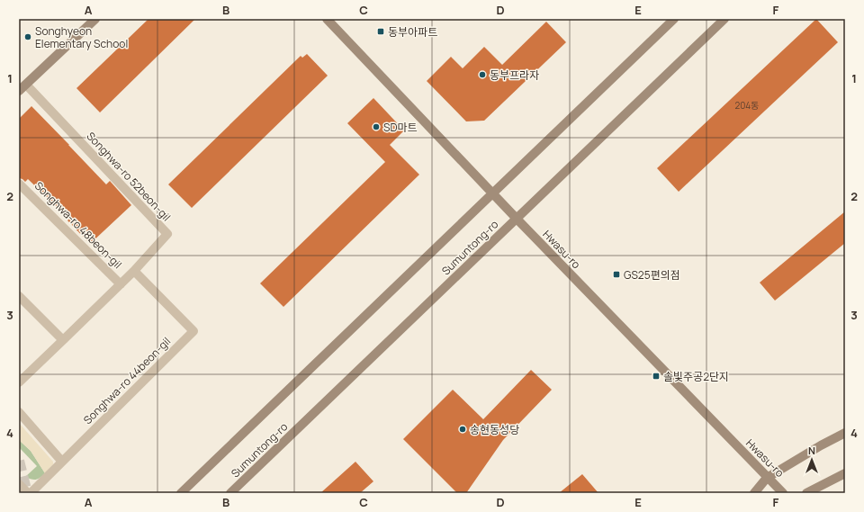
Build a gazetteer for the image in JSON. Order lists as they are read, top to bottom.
{
  "streets": {
    "street": [
      "Songhwa-ro 52beon-gil",
      "Songhwa-ro 48beon-gil",
      "Sumuntong-ro",
      "Hwasu-ro",
      "Songhwa-ro 44beon-gil"
    ]
  },
  "crossings": [
    ["Songhwa-ro 52beon-gil", "Songhwa-ro 48beon-gil"],
    ["Songhwa-ro 52beon-gil", "Songhwa-ro 44beon-gil"],
    ["Sumuntong-ro", "Hwasu-ro"]
  ],
  "places": {
    "transit": ["동부아파트", "GS25편의점", "솔빛주공2단지"],
    "other": [
      "Songhyeon Elementary School",
      "동부프라자",
      "SD마트",
      "송현동성당"
    ]
  },
  "house_numbers": ["204동"],
  "north": "top",
  "grid": {
    "columns": [
      "A",
      "B",
      "C",
      "D",
      "E",
      "F"
    ],
    "rows": [
      "1",
      "2",
      "3",
      "4"
    ]
  }
}
